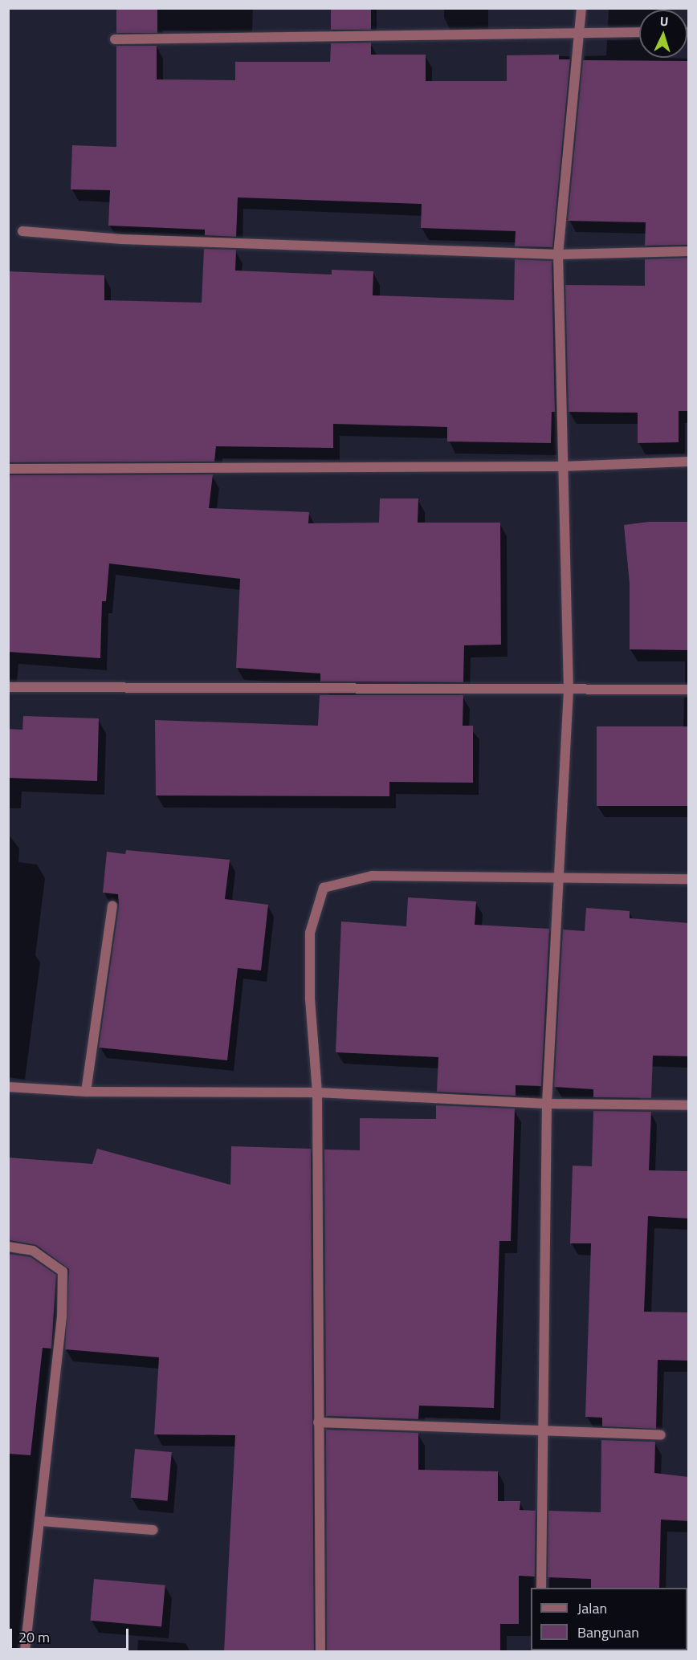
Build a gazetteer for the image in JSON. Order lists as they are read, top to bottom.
{
  "legend": ["Jalan", "Bangunan"],
  "scale_bar": "20 m",
  "north": "top"
}
